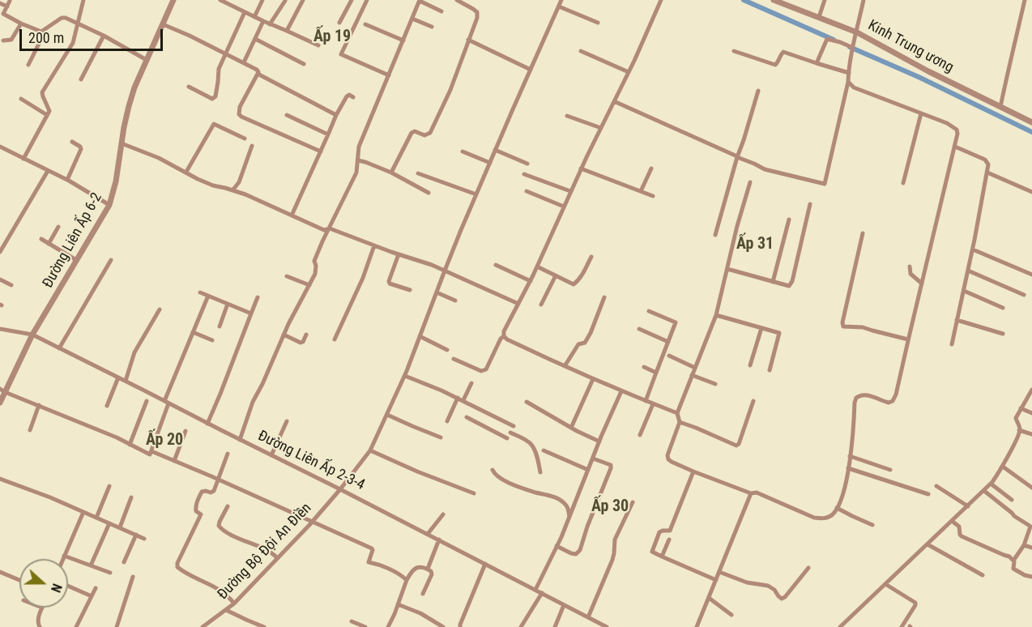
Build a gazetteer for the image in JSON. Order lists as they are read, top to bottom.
{
  "streets": {
    "street": [
      "Kinh Trung ương",
      "Đường Liên Ấp 6-2",
      "Đường Liên Ấp 2-3-4",
      "Đường Bộ Đội An Điền"
    ]
  },
  "crossings": [
    ["Đường Liên Ấp 6-2", "Đường Liên Ấp 2-3-4"],
    ["Đường Liên Ấp 2-3-4", "Đường Bộ Đội An Điền"]
  ],
  "districts": [
    "Ấp 19",
    "Ấp 31",
    "Ấp 20",
    "Ấp 30"
  ],
  "scale_bar": "200 m",
  "north": "right"
}
